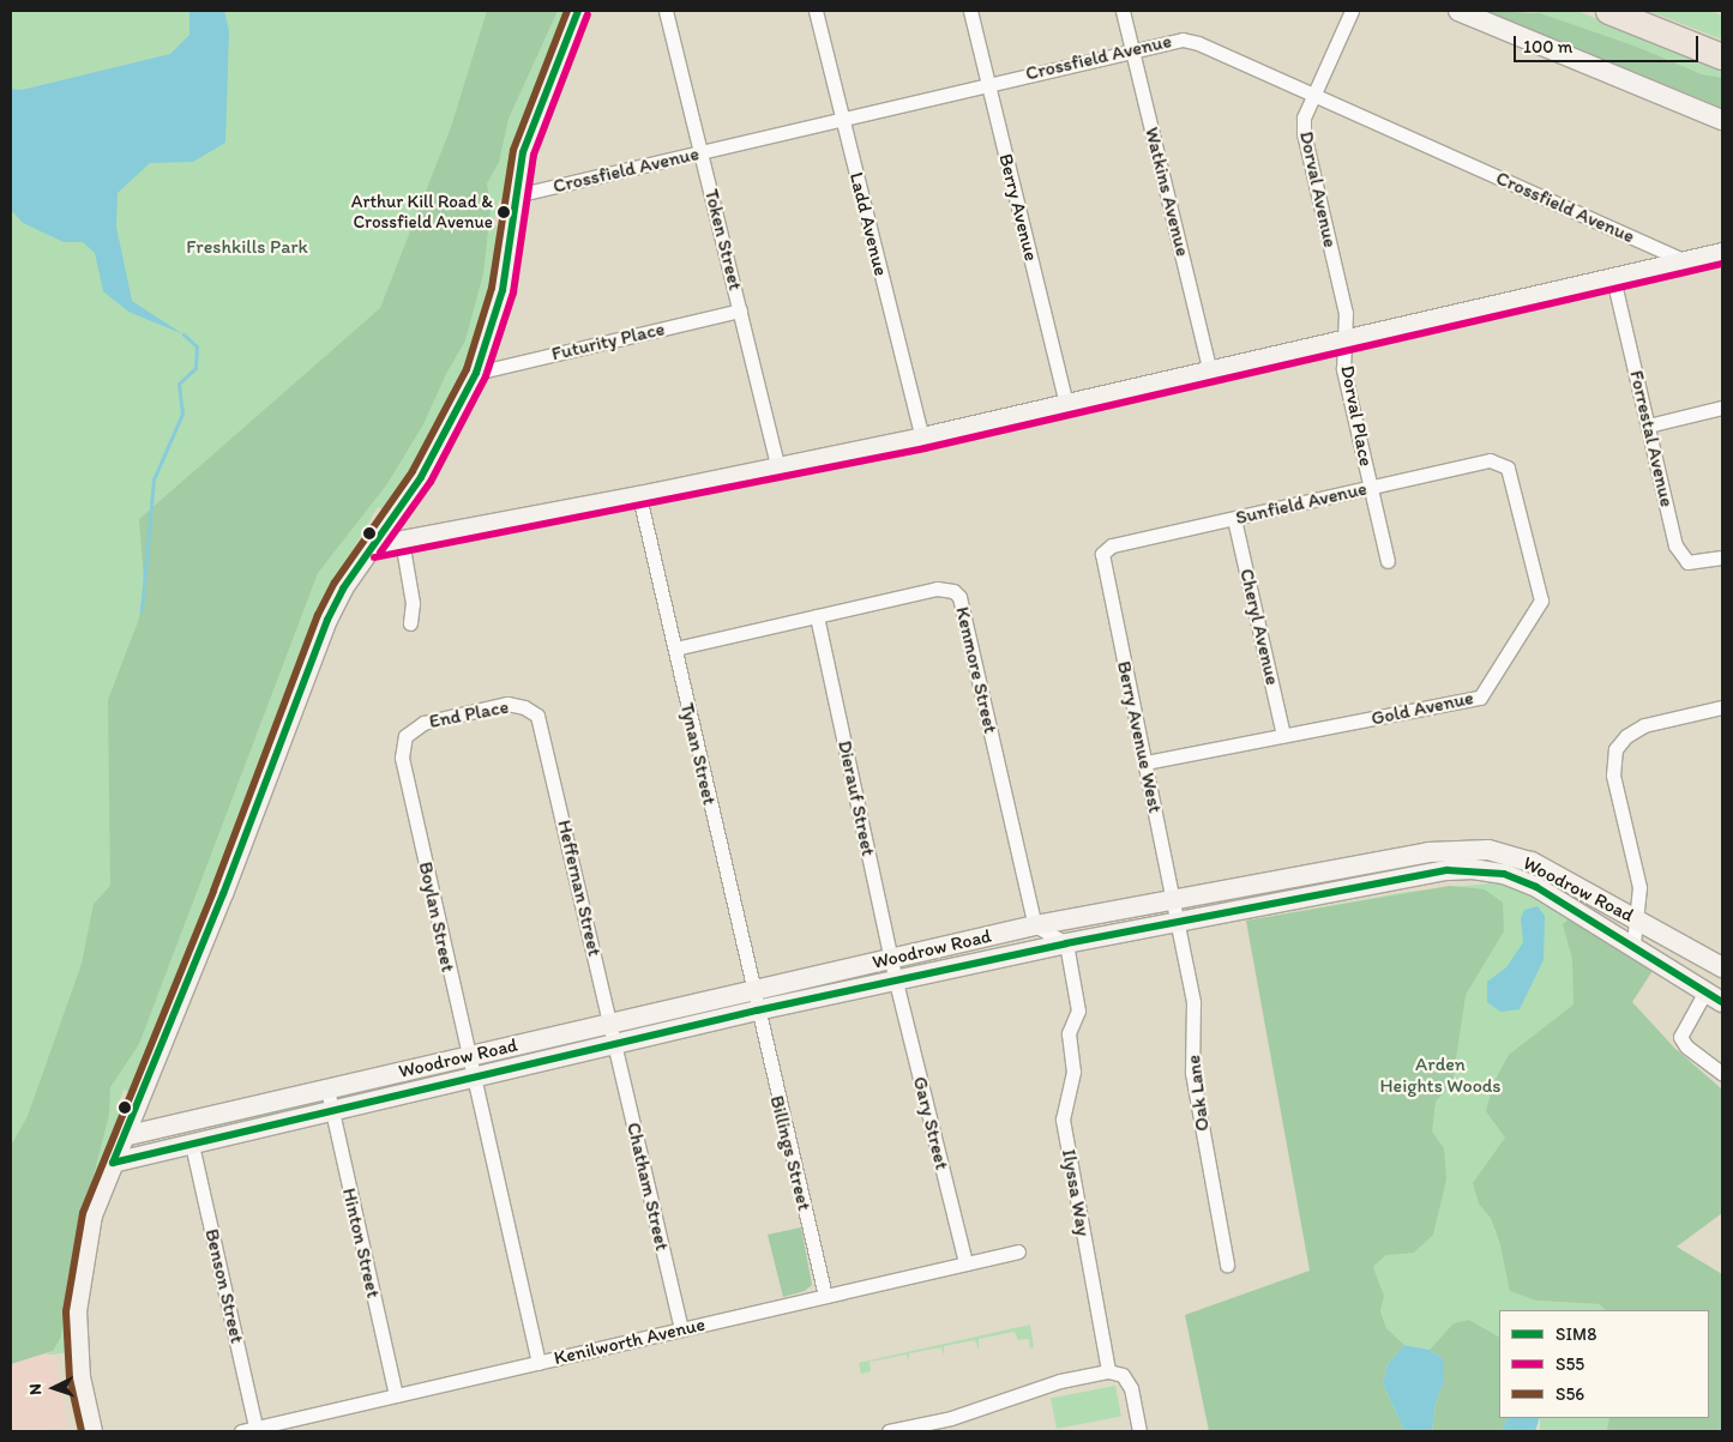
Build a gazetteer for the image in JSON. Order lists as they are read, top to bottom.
{
  "streets": {
    "street": [
      "Crossfield Avenue",
      "Dorval Avenue",
      "Watkins Avenue",
      "Berry Avenue",
      "Ladd Avenue",
      "Token Street",
      "Futurity Place",
      "Dorval Place",
      "Forrestal Avenue",
      "Sunfield Avenue",
      "Cheryl Avenue",
      "Kenmore Street",
      "Gold Avenue",
      "End Place",
      "Berry Avenue West",
      "Tynan Street",
      "Dierauf Street",
      "Heffernan Street",
      "Woodrow Road",
      "Boylan Street",
      "Oak Lane",
      "Gary Street",
      "Billings Street",
      "Chatham Street",
      "Ilyssa Way",
      "Hinton Street",
      "Benson Street",
      "Kenilworth Avenue"
    ]
  },
  "crossings": [
    ["Crossfield Avenue", "Dorval Avenue"],
    ["Crossfield Avenue", "Watkins Avenue"],
    ["Crossfield Avenue", "Berry Avenue"],
    ["Crossfield Avenue", "Ladd Avenue"],
    ["Crossfield Avenue", "Token Street"],
    ["Dorval Avenue", "Dorval Place"],
    ["Token Street", "Futurity Place"],
    ["Dorval Place", "Sunfield Avenue"],
    ["Sunfield Avenue", "Cheryl Avenue"],
    ["Sunfield Avenue", "Gold Avenue"],
    ["Sunfield Avenue", "Berry Avenue West"],
    ["Cheryl Avenue", "Gold Avenue"],
    ["Kenmore Street", "Tynan Street"],
    ["Kenmore Street", "Dierauf Street"],
    ["Kenmore Street", "Woodrow Road"],
    ["Gold Avenue", "Berry Avenue West"],
    ["End Place", "Heffernan Street"],
    ["End Place", "Boylan Street"],
    ["Berry Avenue West", "Woodrow Road"],
    ["Berry Avenue West", "Oak Lane"],
    ["Tynan Street", "Woodrow Road"],
    ["Tynan Street", "Billings Street"],
    ["Dierauf Street", "Woodrow Road"],
    ["Dierauf Street", "Gary Street"],
    ["Heffernan Street", "Woodrow Road"],
    ["Heffernan Street", "Chatham Street"],
    ["Woodrow Road", "Boylan Street"],
    ["Woodrow Road", "Oak Lane"],
    ["Woodrow Road", "Gary Street"],
    ["Woodrow Road", "Billings Street"],
    ["Woodrow Road", "Chatham Street"],
    ["Woodrow Road", "Ilyssa Way"],
    ["Woodrow Road", "Hinton Street"],
    ["Woodrow Road", "Benson Street"],
    ["Gary Street", "Kenilworth Avenue"],
    ["Billings Street", "Kenilworth Avenue"],
    ["Chatham Street", "Kenilworth Avenue"],
    ["Hinton Street", "Kenilworth Avenue"],
    ["Benson Street", "Kenilworth Avenue"]
  ],
  "parks": ["Freshkills Park", "Arden Heights Woods"],
  "places": ["Arthur Kill Road & Crossfield Avenue"],
  "lines": ["transit line SIM8", "transit line S56", "transit line S55"],
  "legend": ["SIM8", "S55", "S56"],
  "scale_bar": "100 m",
  "north": "left"
}
